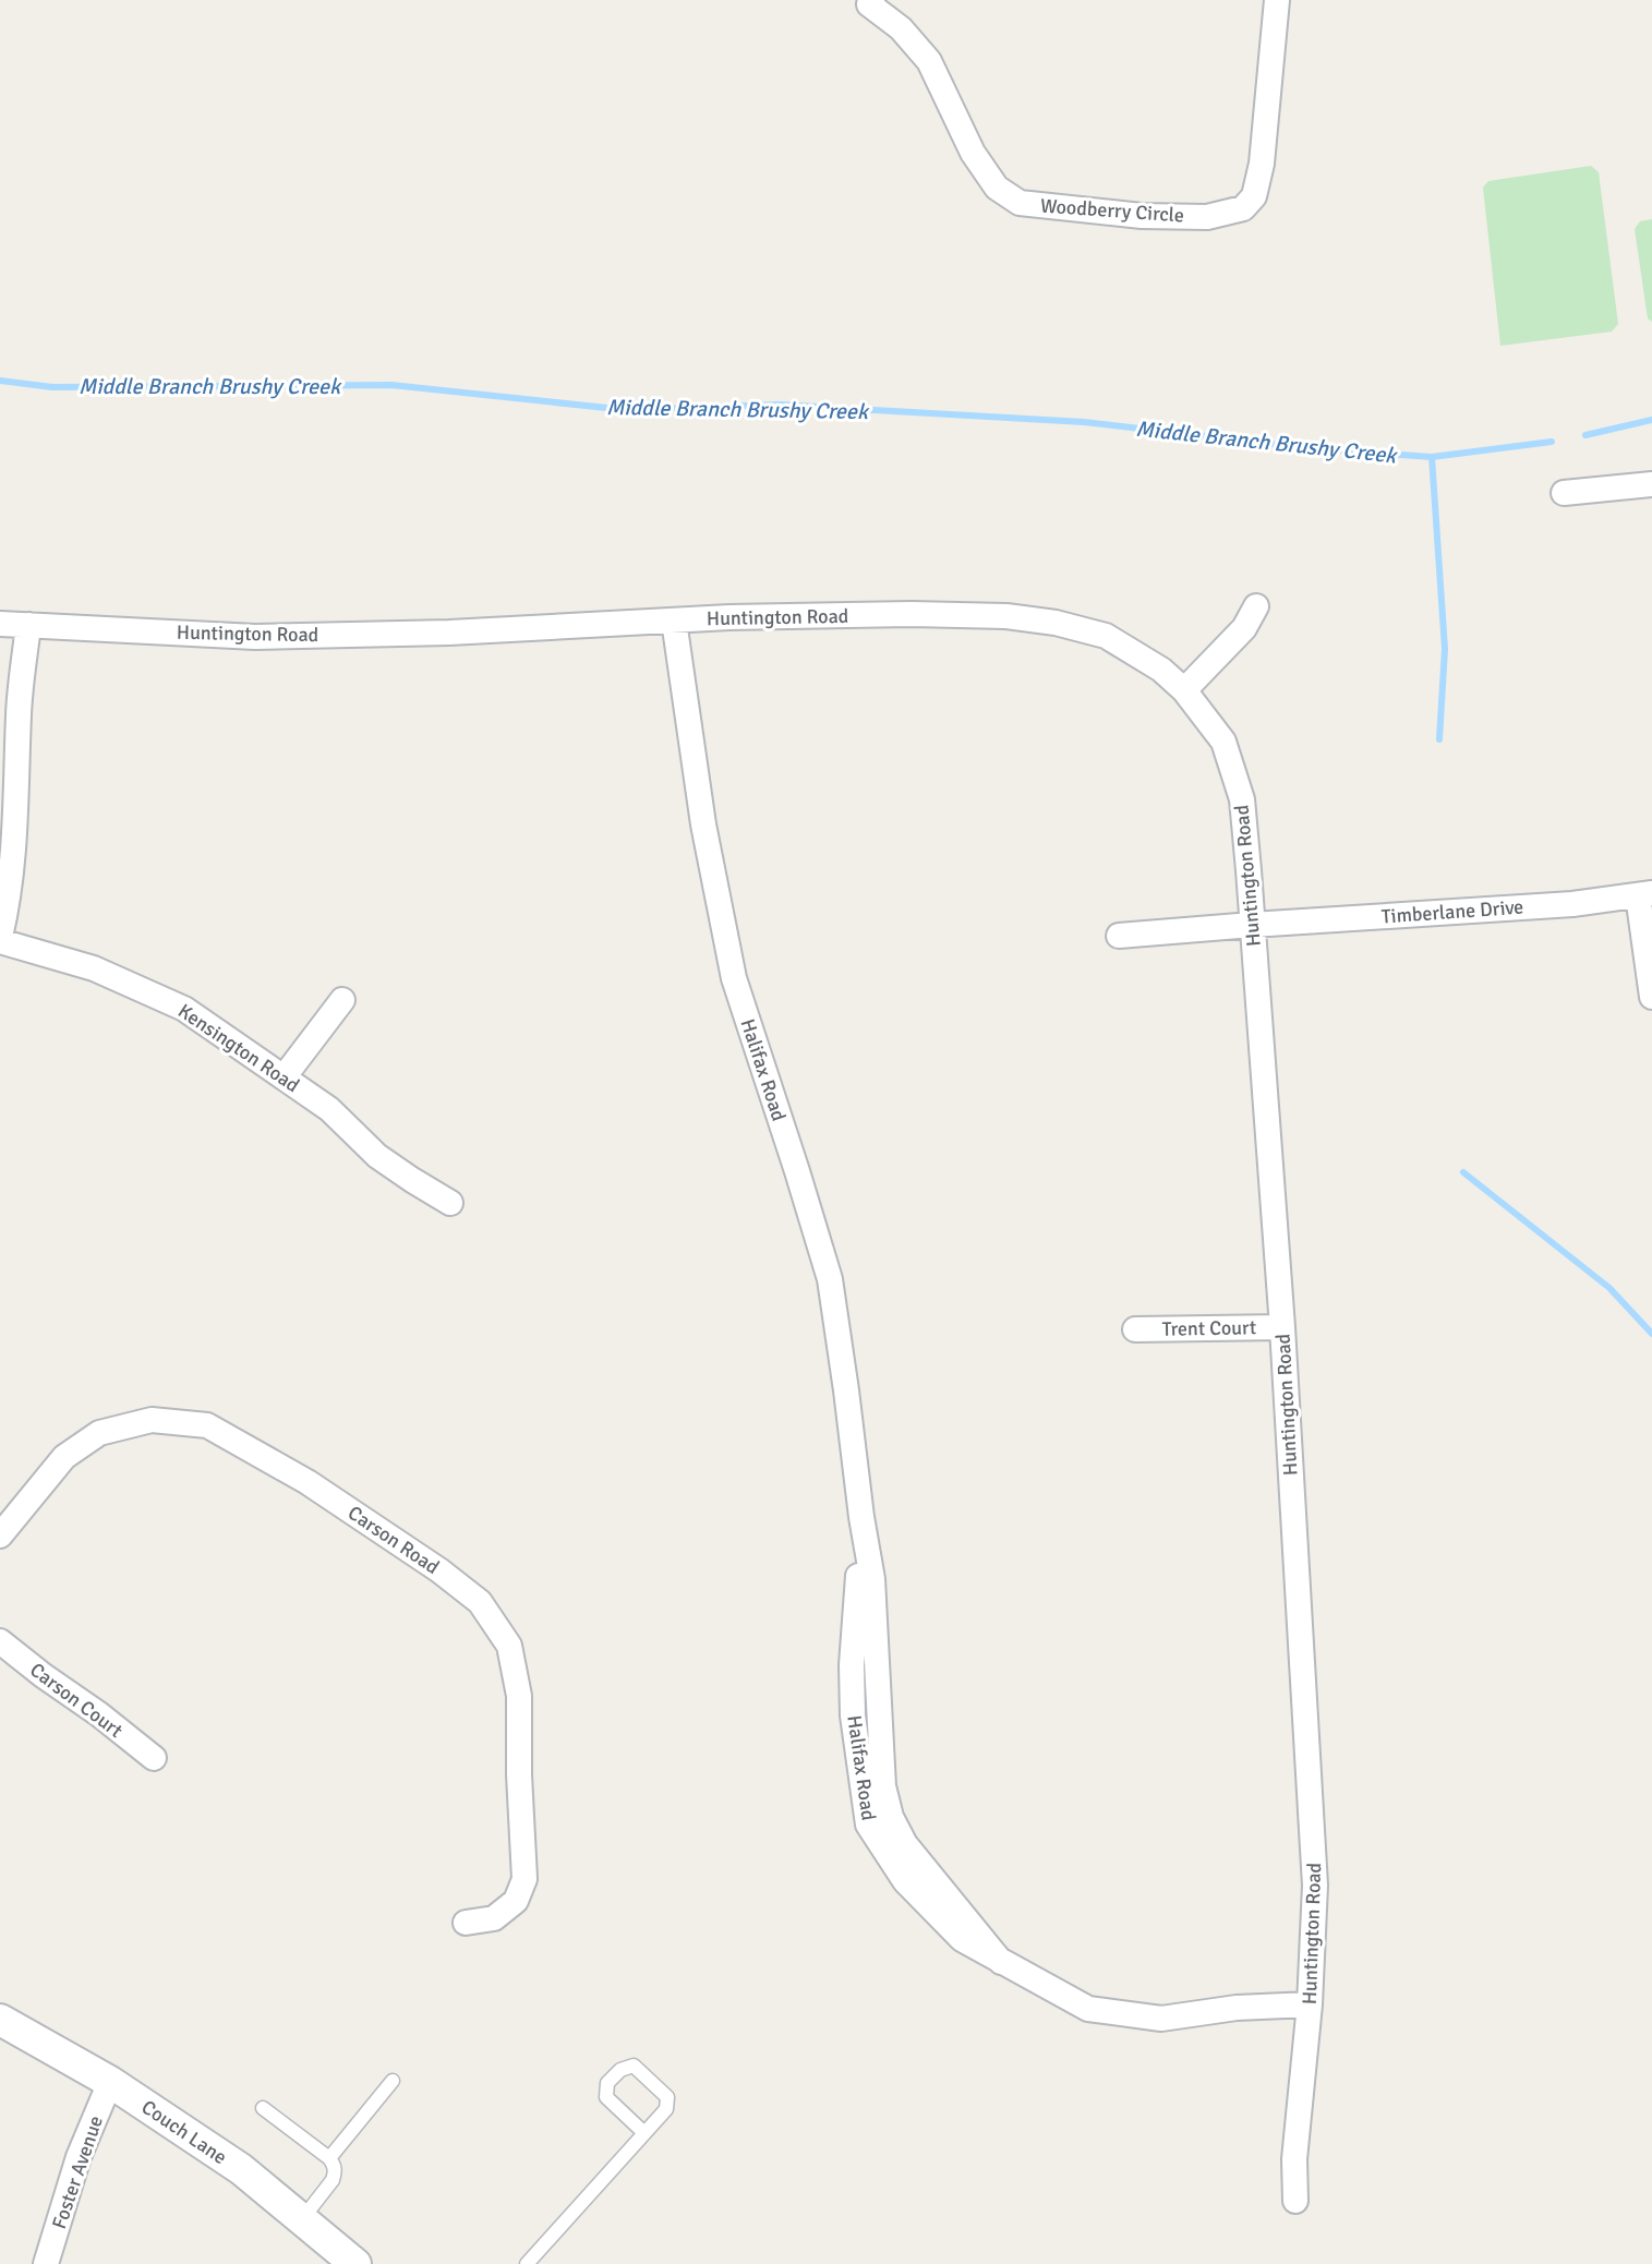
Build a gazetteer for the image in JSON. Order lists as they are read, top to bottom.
{
  "streets": {
    "street": [
      "Woodberry Circle",
      "Huntington Road",
      "Timberlane Drive",
      "Kensington Road",
      "Halifax Road",
      "Trent Court",
      "Carson Road",
      "Carson Court",
      "Couch Lane",
      "Foster Avenue"
    ]
  },
  "crossings": [
    ["Huntington Road", "Timberlane Drive"],
    ["Huntington Road", "Halifax Road"],
    ["Huntington Road", "Trent Court"],
    ["Couch Lane", "Foster Avenue"]
  ],
  "water": ["Middle Branch Brushy Creek"]
}
